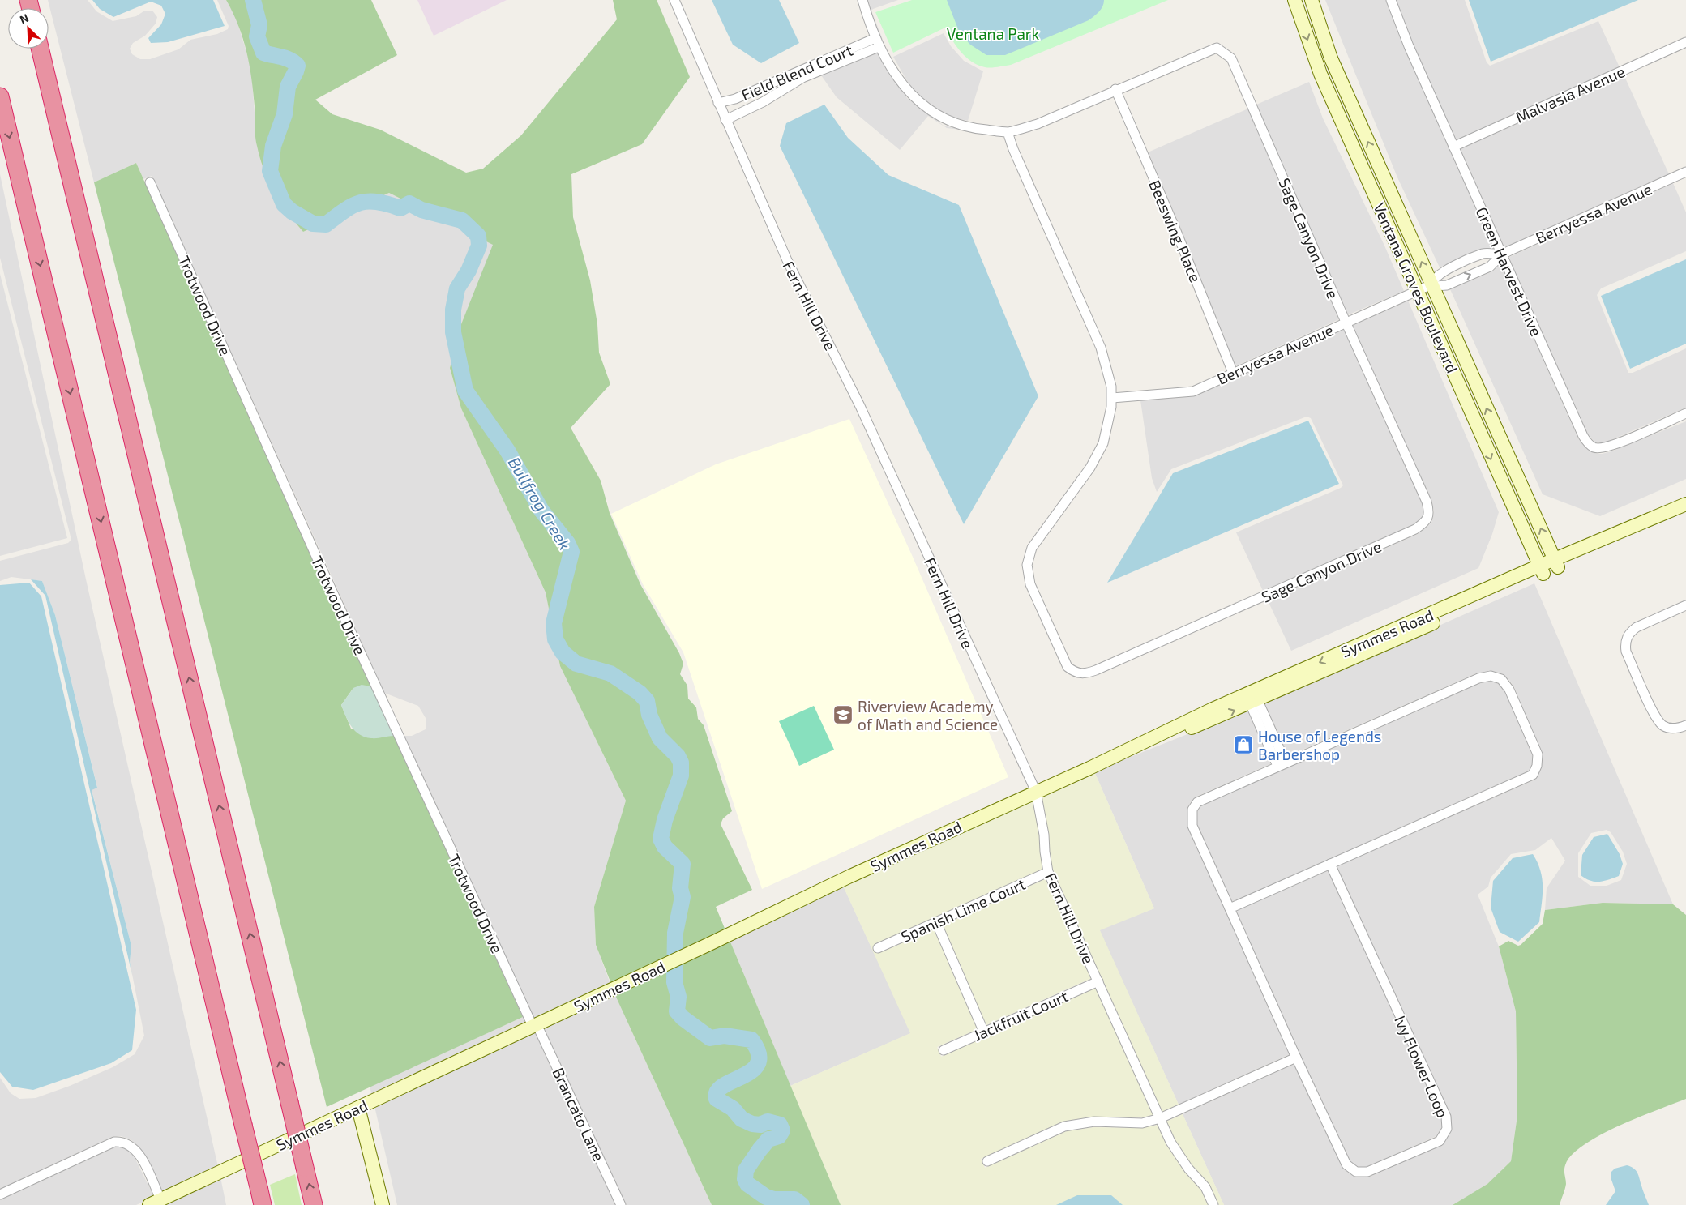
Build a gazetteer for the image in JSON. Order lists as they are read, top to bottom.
{
  "streets": {
    "street": [
      "Field Blend Court",
      "Malvasia Avenue",
      "Berryessa Avenue",
      "Beeswing Place",
      "Sage Canyon Drive",
      "Green Harvest Drive",
      "Ventana Groves Boulevard",
      "Trotwood Drive",
      "Fern Hill Drive",
      "Symmes Road",
      "Spanish Lime Court",
      "Jackfruit Court",
      "Ivy Flower Loop",
      "Brancato Lane"
    ]
  },
  "crossings": [
    ["Field Blend Court", "Sage Canyon Drive"],
    ["Field Blend Court", "Fern Hill Drive"],
    ["Malvasia Avenue", "Green Harvest Drive"],
    ["Berryessa Avenue", "Beeswing Place"],
    ["Berryessa Avenue", "Sage Canyon Drive"],
    ["Berryessa Avenue", "Green Harvest Drive"],
    ["Berryessa Avenue", "Ventana Groves Boulevard"],
    ["Beeswing Place", "Sage Canyon Drive"],
    ["Ventana Groves Boulevard", "Symmes Road"],
    ["Trotwood Drive", "Symmes Road"],
    ["Trotwood Drive", "Brancato Lane"],
    ["Fern Hill Drive", "Symmes Road"],
    ["Fern Hill Drive", "Spanish Lime Court"],
    ["Fern Hill Drive", "Jackfruit Court"],
    ["Symmes Road", "Brancato Lane"]
  ],
  "water": ["Bullfrog Creek"],
  "parks": ["Ventana Park"],
  "places": {
    "school or university": ["Riverview Academy of Math and Science"],
    "shop": ["House of Legends Barbershop"]
  },
  "north": "top left"
}
